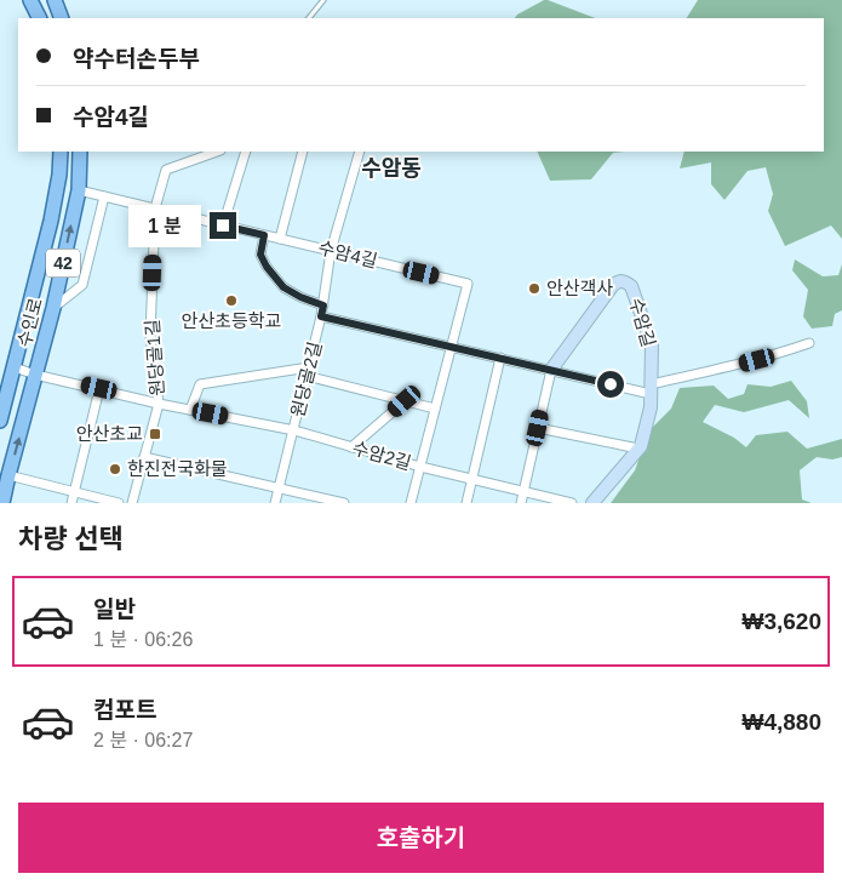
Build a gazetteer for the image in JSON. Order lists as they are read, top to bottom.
{
  "streets": {
    "main road": ["42", "수인로"],
    "street": [
      "수암4길",
      "수암길",
      "원당골1길",
      "원당골2길",
      "수암2길"
    ]
  },
  "crossings": [
    ["수암4길", "수인로"],
    ["수암4길", "원당골1길"],
    ["수암4길", "원당골2길"],
    ["수인로", "수암2길"],
    ["원당골1길", "수암2길"],
    ["원당골2길", "수암2길"]
  ],
  "districts": ["수암동"],
  "places": {
    "other": ["안산객사", "안산초등학교", "한진전국화물"],
    "transit": ["안산초교"]
  },
  "page": {
    "banner": ["약수터손두부", "수암4길"],
    "bubble": "1 분",
    "heading": "차량 선택",
    "list": [
      {
        "name": "일반",
        "note": "1 분 · 06:26",
        "value": "₩3,620"
      },
      {
        "name": "컴포트",
        "note": "2 분 · 06:27",
        "value": "₩4,880"
      }
    ],
    "buttons": "호출하기"
  }
}
